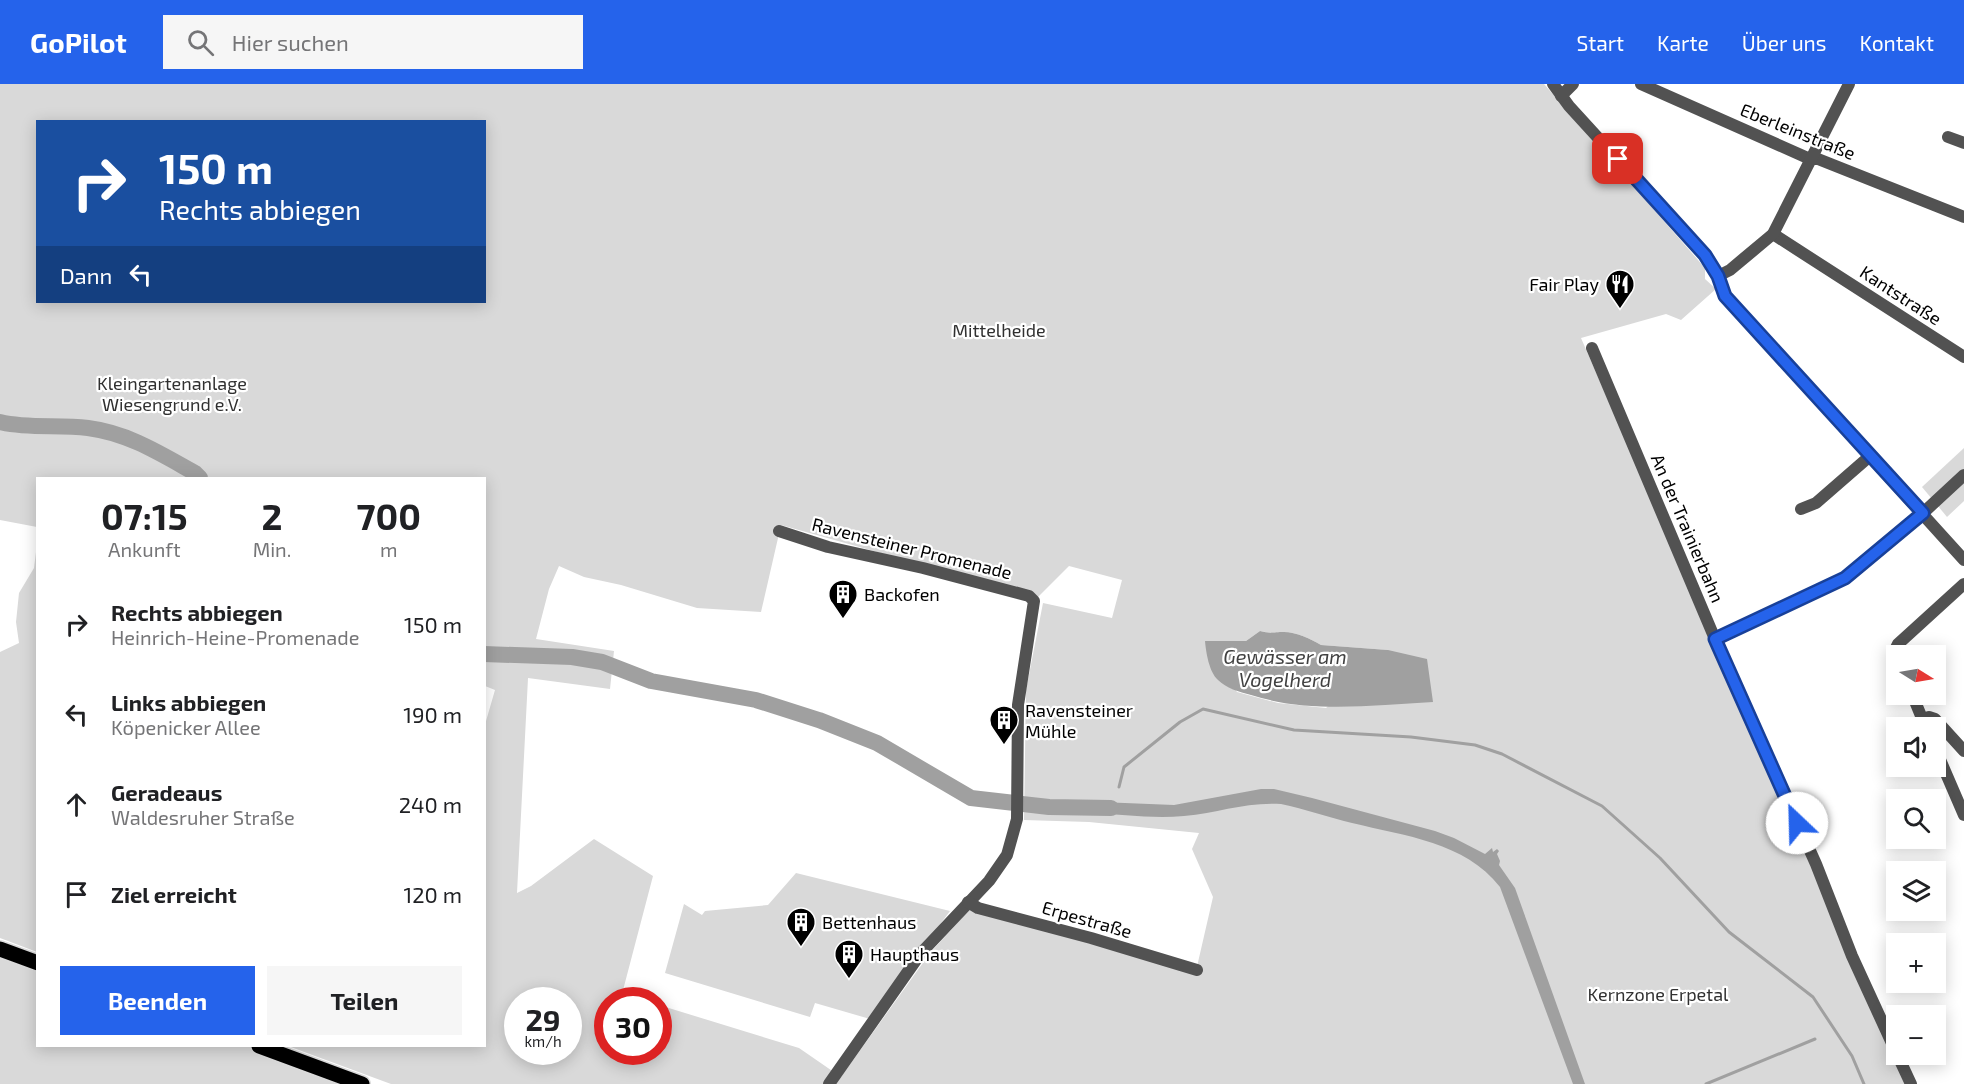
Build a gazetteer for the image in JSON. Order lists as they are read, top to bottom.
{
  "streets": {
    "street": [
      "Eberleinstraße",
      "Kantstraße",
      "An der Trainierbahn",
      "Ravensteiner Promenade",
      "Erpestraße"
    ]
  },
  "crossings": [
    ["Ravensteiner Promenade", "Erpestraße"]
  ],
  "water": ["Gewässer am Vogelherd"],
  "parks": ["Mittelheide", "Kleingartenanlage Wiesengrund e.V.", "Kernzone Erpetal"],
  "places": {
    "restaurant": ["Fair Play"],
    "building": [
      "Backofen",
      "Ravensteiner Mühle",
      "Bettenhaus",
      "Haupthaus"
    ]
  },
  "north": "right",
  "page": {
    "header": "GoPilot",
    "search": "Hier suchen",
    "nav": [
      "Start",
      "Karte",
      "Über uns",
      "Kontakt"
    ],
    "turn": ["150 m", "Rechts abbiegen"],
    "then": "Dann",
    "eta": [
      "07:15",
      "Ankunft",
      "2",
      "Min.",
      "700",
      "m"
    ],
    "list": [
      {
        "name": "Rechts abbiegen",
        "note": "Heinrich-Heine-Promenade",
        "value": "150 m"
      },
      {
        "name": "Links abbiegen",
        "note": "Köpenicker Allee",
        "value": "190 m"
      },
      {
        "name": "Geradeaus",
        "note": "Waldesruher Straße",
        "value": "240 m"
      },
      {
        "name": "Ziel erreicht",
        "value": "120 m"
      }
    ],
    "map_buttons": ["+", "−"],
    "buttons": ["Beenden", "Teilen"],
    "speed": "29 km/h",
    "limit": "30"
  }
}
